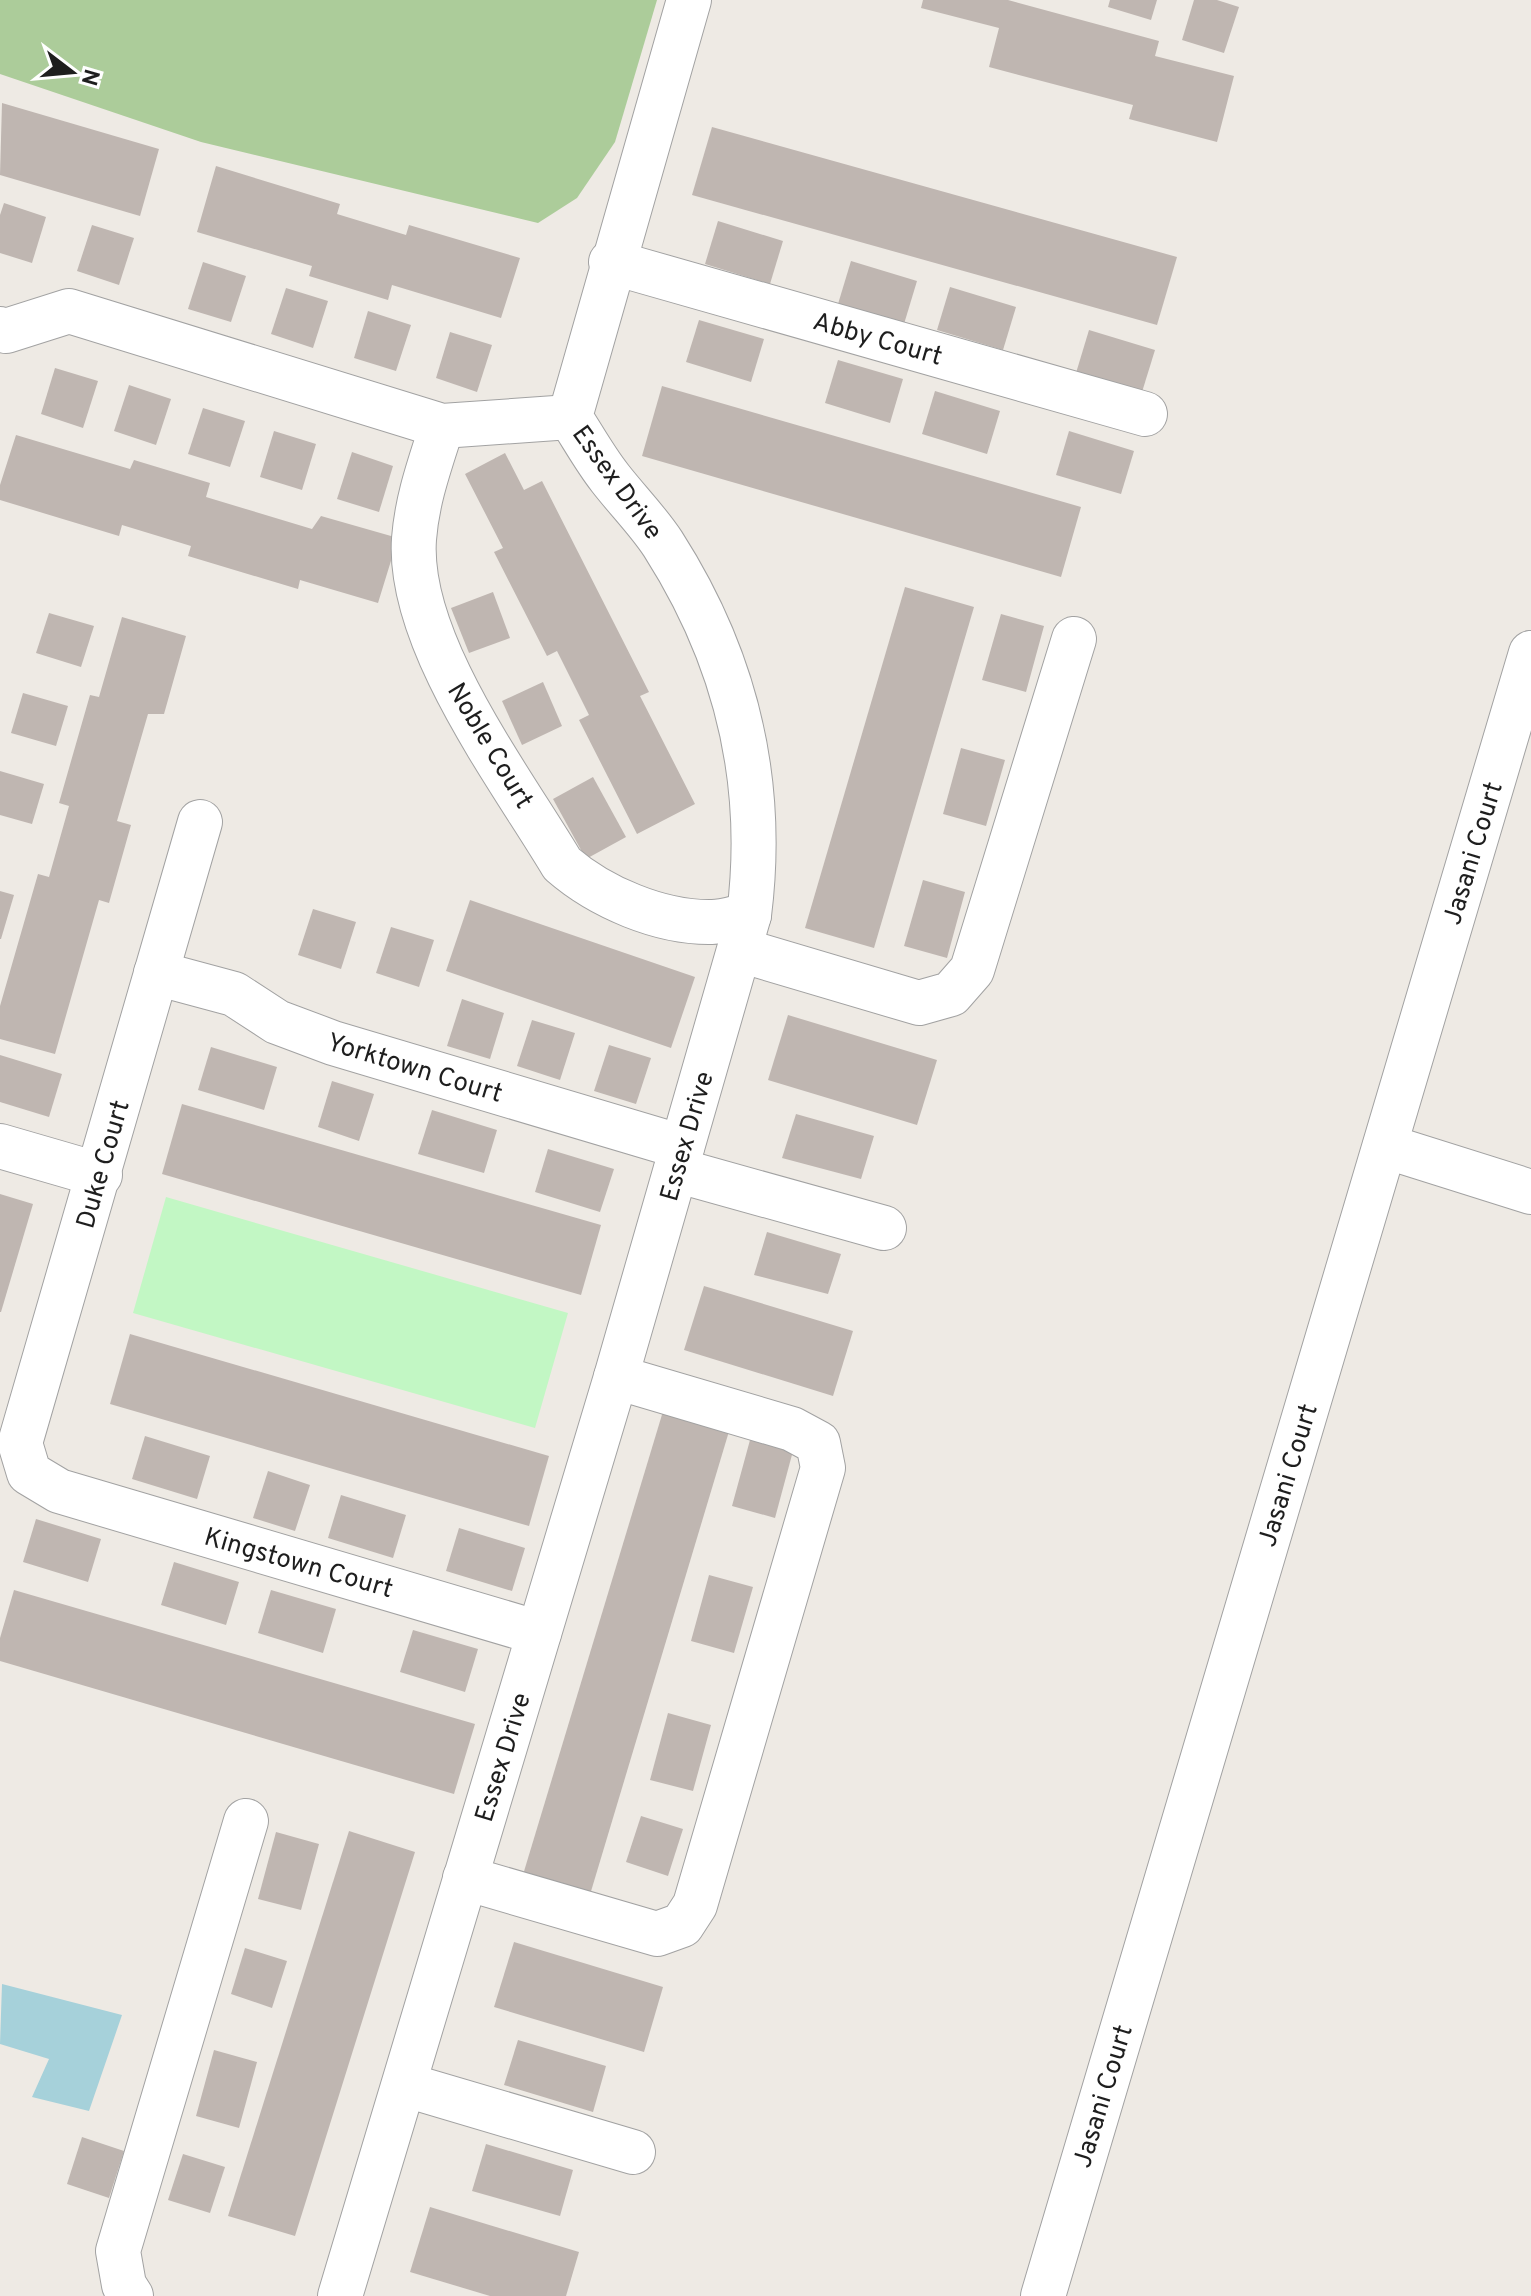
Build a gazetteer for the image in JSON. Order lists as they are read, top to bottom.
{
  "streets": {
    "street": [
      "Abby Court",
      "Essex Drive",
      "Noble Court",
      "Jasani Court",
      "Yorktown Court",
      "Duke Court",
      "Kingstown Court"
    ]
  },
  "crossings": [
    ["Abby Court", "Essex Drive"],
    ["Essex Drive", "Noble Court"],
    ["Essex Drive", "Yorktown Court"],
    ["Essex Drive", "Kingstown Court"],
    ["Yorktown Court", "Duke Court"],
    ["Duke Court", "Kingstown Court"]
  ],
  "north": "right"
}
